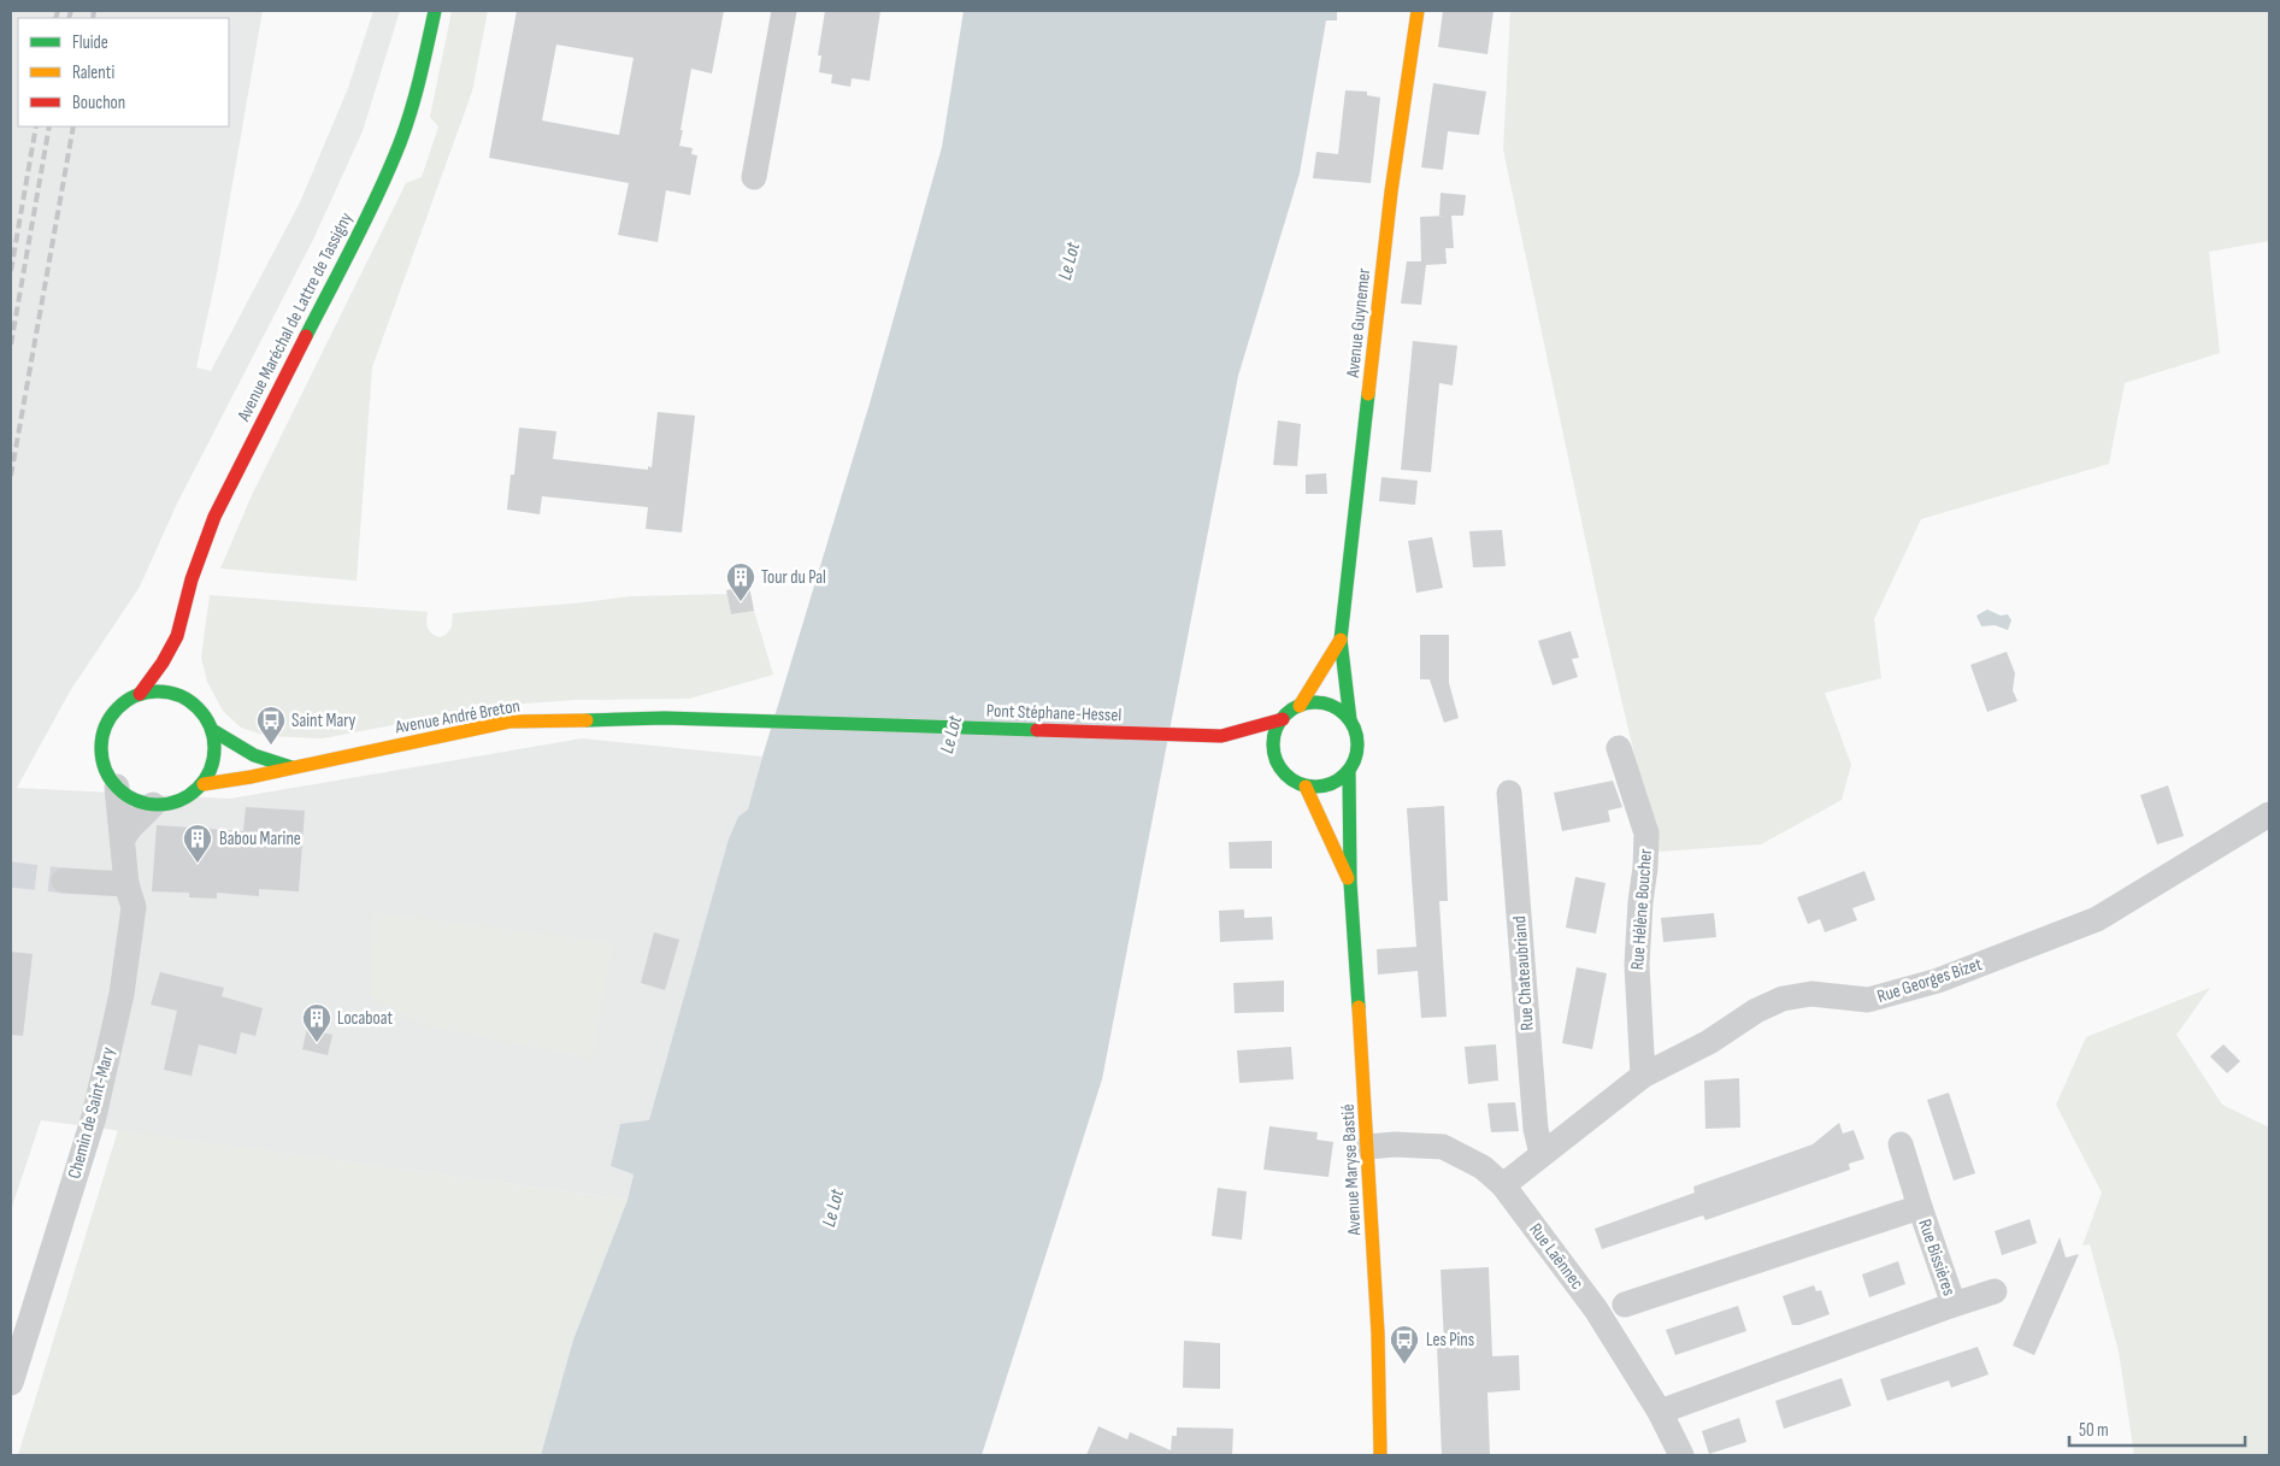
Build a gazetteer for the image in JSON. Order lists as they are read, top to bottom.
{
  "streets": {
    "street": [
      "Avenue Maréchal de Lattre de Tassigny",
      "Avenue Guynemer",
      "Pont Stéphane-Hessel",
      "Avenue André Breton",
      "Rue Hélène Boucher",
      "Rue Chateaubriand",
      "Rue Georges Bizet",
      "Chemin de Saint-Mary",
      "Avenue Maryse Bastié",
      "Rue Laënnec",
      "Rue Bissières"
    ]
  },
  "crossings": [
    ["Avenue Maréchal de Lattre de Tassigny", "Avenue André Breton"],
    ["Avenue Maréchal de Lattre de Tassigny", "Chemin de Saint-Mary"],
    ["Avenue Guynemer", "Avenue Maryse Bastié"],
    ["Pont Stéphane-Hessel", "Avenue André Breton"],
    ["Avenue André Breton", "Chemin de Saint-Mary"],
    ["Rue Hélène Boucher", "Rue Georges Bizet"],
    ["Rue Chateaubriand", "Rue Georges Bizet"],
    ["Rue Georges Bizet", "Rue Laënnec"],
    ["Avenue Maryse Bastié", "Rue Laënnec"],
    ["Rue Laënnec", "Rue Bissières"]
  ],
  "water": ["Le Lot"],
  "places": {
    "building": ["Tour du Pal", "Babou Marine", "Locaboat"],
    "bus stop": ["Saint Mary", "Les Pins"]
  },
  "legend": ["Fluide", "Ralenti", "Bouchon"],
  "scale_bar": "50 m"
}
